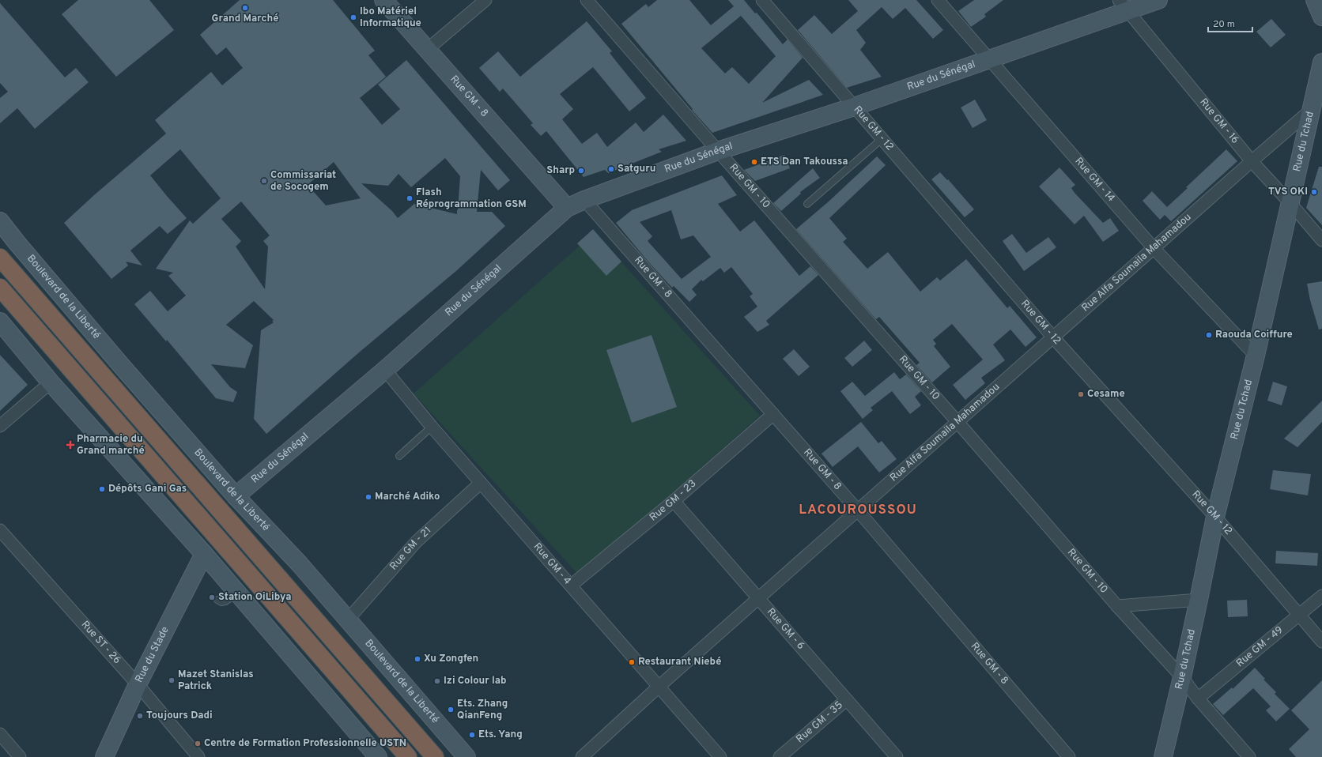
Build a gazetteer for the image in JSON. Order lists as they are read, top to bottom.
{
  "streets": {
    "highway": ["Boulevard de la Liberté"],
    "street": [
      "Rue du Sénégal",
      "Rue GM - 8",
      "Rue GM - 16",
      "Rue GM - 12",
      "Rue du Tchad",
      "Rue GM - 14",
      "Rue GM - 10",
      "Rue Alfa Soumaila Mahamadou",
      "Rue GM - 23",
      "Rue GM - 21",
      "Rue GM - 4",
      "Rue GM - 6",
      "Rue ST - 26",
      "Rue GM - 49",
      "Rue du Stade",
      "Rue GM - 35"
    ]
  },
  "crossings": [
    ["Rue du Sénégal", "Rue GM - 8"],
    ["Rue du Sénégal", "Rue GM - 16"],
    ["Rue du Sénégal", "Rue GM - 12"],
    ["Rue du Sénégal", "Rue GM - 14"],
    ["Rue du Sénégal", "Rue GM - 10"],
    ["Rue du Sénégal", "Boulevard de la Liberté"],
    ["Rue du Sénégal", "Rue GM - 4"],
    ["Rue GM - 8", "Rue Alfa Soumaila Mahamadou"],
    ["Rue GM - 8", "Rue GM - 23"],
    ["Rue GM - 16", "Rue du Tchad"],
    ["Rue GM - 16", "Rue Alfa Soumaila Mahamadou"],
    ["Rue GM - 12", "Rue du Tchad"],
    ["Rue GM - 12", "Rue Alfa Soumaila Mahamadou"],
    ["Rue GM - 12", "Rue GM - 49"],
    ["Rue du Tchad", "Rue GM - 14"],
    ["Rue du Tchad", "Rue GM - 10"],
    ["Rue du Tchad", "Rue Alfa Soumaila Mahamadou"],
    ["Rue GM - 14", "Rue Alfa Soumaila Mahamadou"],
    ["Rue GM - 10", "Rue Alfa Soumaila Mahamadou"],
    ["Rue GM - 10", "Rue GM - 49"],
    ["Rue Alfa Soumaila Mahamadou", "Rue GM - 4"],
    ["Rue Alfa Soumaila Mahamadou", "Rue GM - 6"],
    ["Boulevard de la Liberté", "Rue GM - 21"],
    ["Rue GM - 23", "Rue GM - 4"],
    ["Rue GM - 23", "Rue GM - 6"],
    ["Rue GM - 21", "Rue GM - 4"],
    ["Rue GM - 6", "Rue GM - 35"],
    ["Rue ST - 26", "Rue du Stade"]
  ],
  "districts": ["LACOUROUSSOU"],
  "places": {
    "other": [
      "Grand Marché",
      "Ibo Matériel Informatique",
      "ETS Dan Takoussa",
      "Satguru",
      "Sharp",
      "Commissariat de Socogem",
      "TVS OKI",
      "Flash Réprogrammation GSM",
      "Raouda Coiffure",
      "Cesame",
      "Dépôts Gani Gas",
      "Marché Adiko",
      "Station OiLibya",
      "Xu Zongfen",
      "Restaurant Niebé",
      "Mazet Stanislas Patrick",
      "Izi Colour lab",
      "Ets. Zhang QianFeng",
      "Toujours Dadi",
      "Ets. Yang",
      "Centre de Formation Professionnelle USTN"
    ],
    "health": ["Pharmacie du Grand marché"]
  },
  "scale_bar": "20 m"
}
